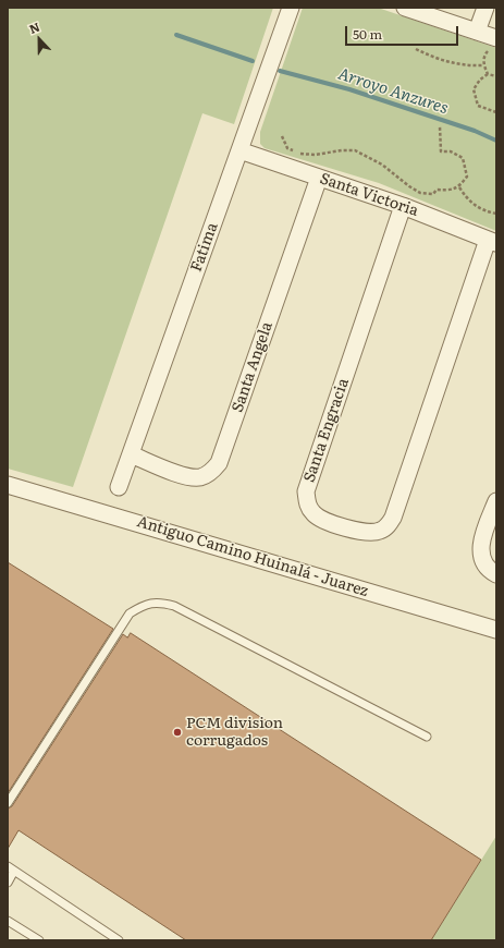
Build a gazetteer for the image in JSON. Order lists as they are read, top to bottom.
{
  "streets": {
    "street": [
      "Santa Victoria",
      "Fatima",
      "Santa Angela",
      "Santa Engracia",
      "Antiguo Camino Huinalá - Juarez"
    ]
  },
  "crossings": [
    ["Santa Victoria", "Fatima"],
    ["Santa Victoria", "Santa Angela"],
    ["Santa Victoria", "Santa Engracia"],
    ["Fatima", "Santa Angela"]
  ],
  "water": ["Arroyo Anzures"],
  "places": ["PCM division corrugados"],
  "scale_bar": "50 m",
  "north": "top"
}
